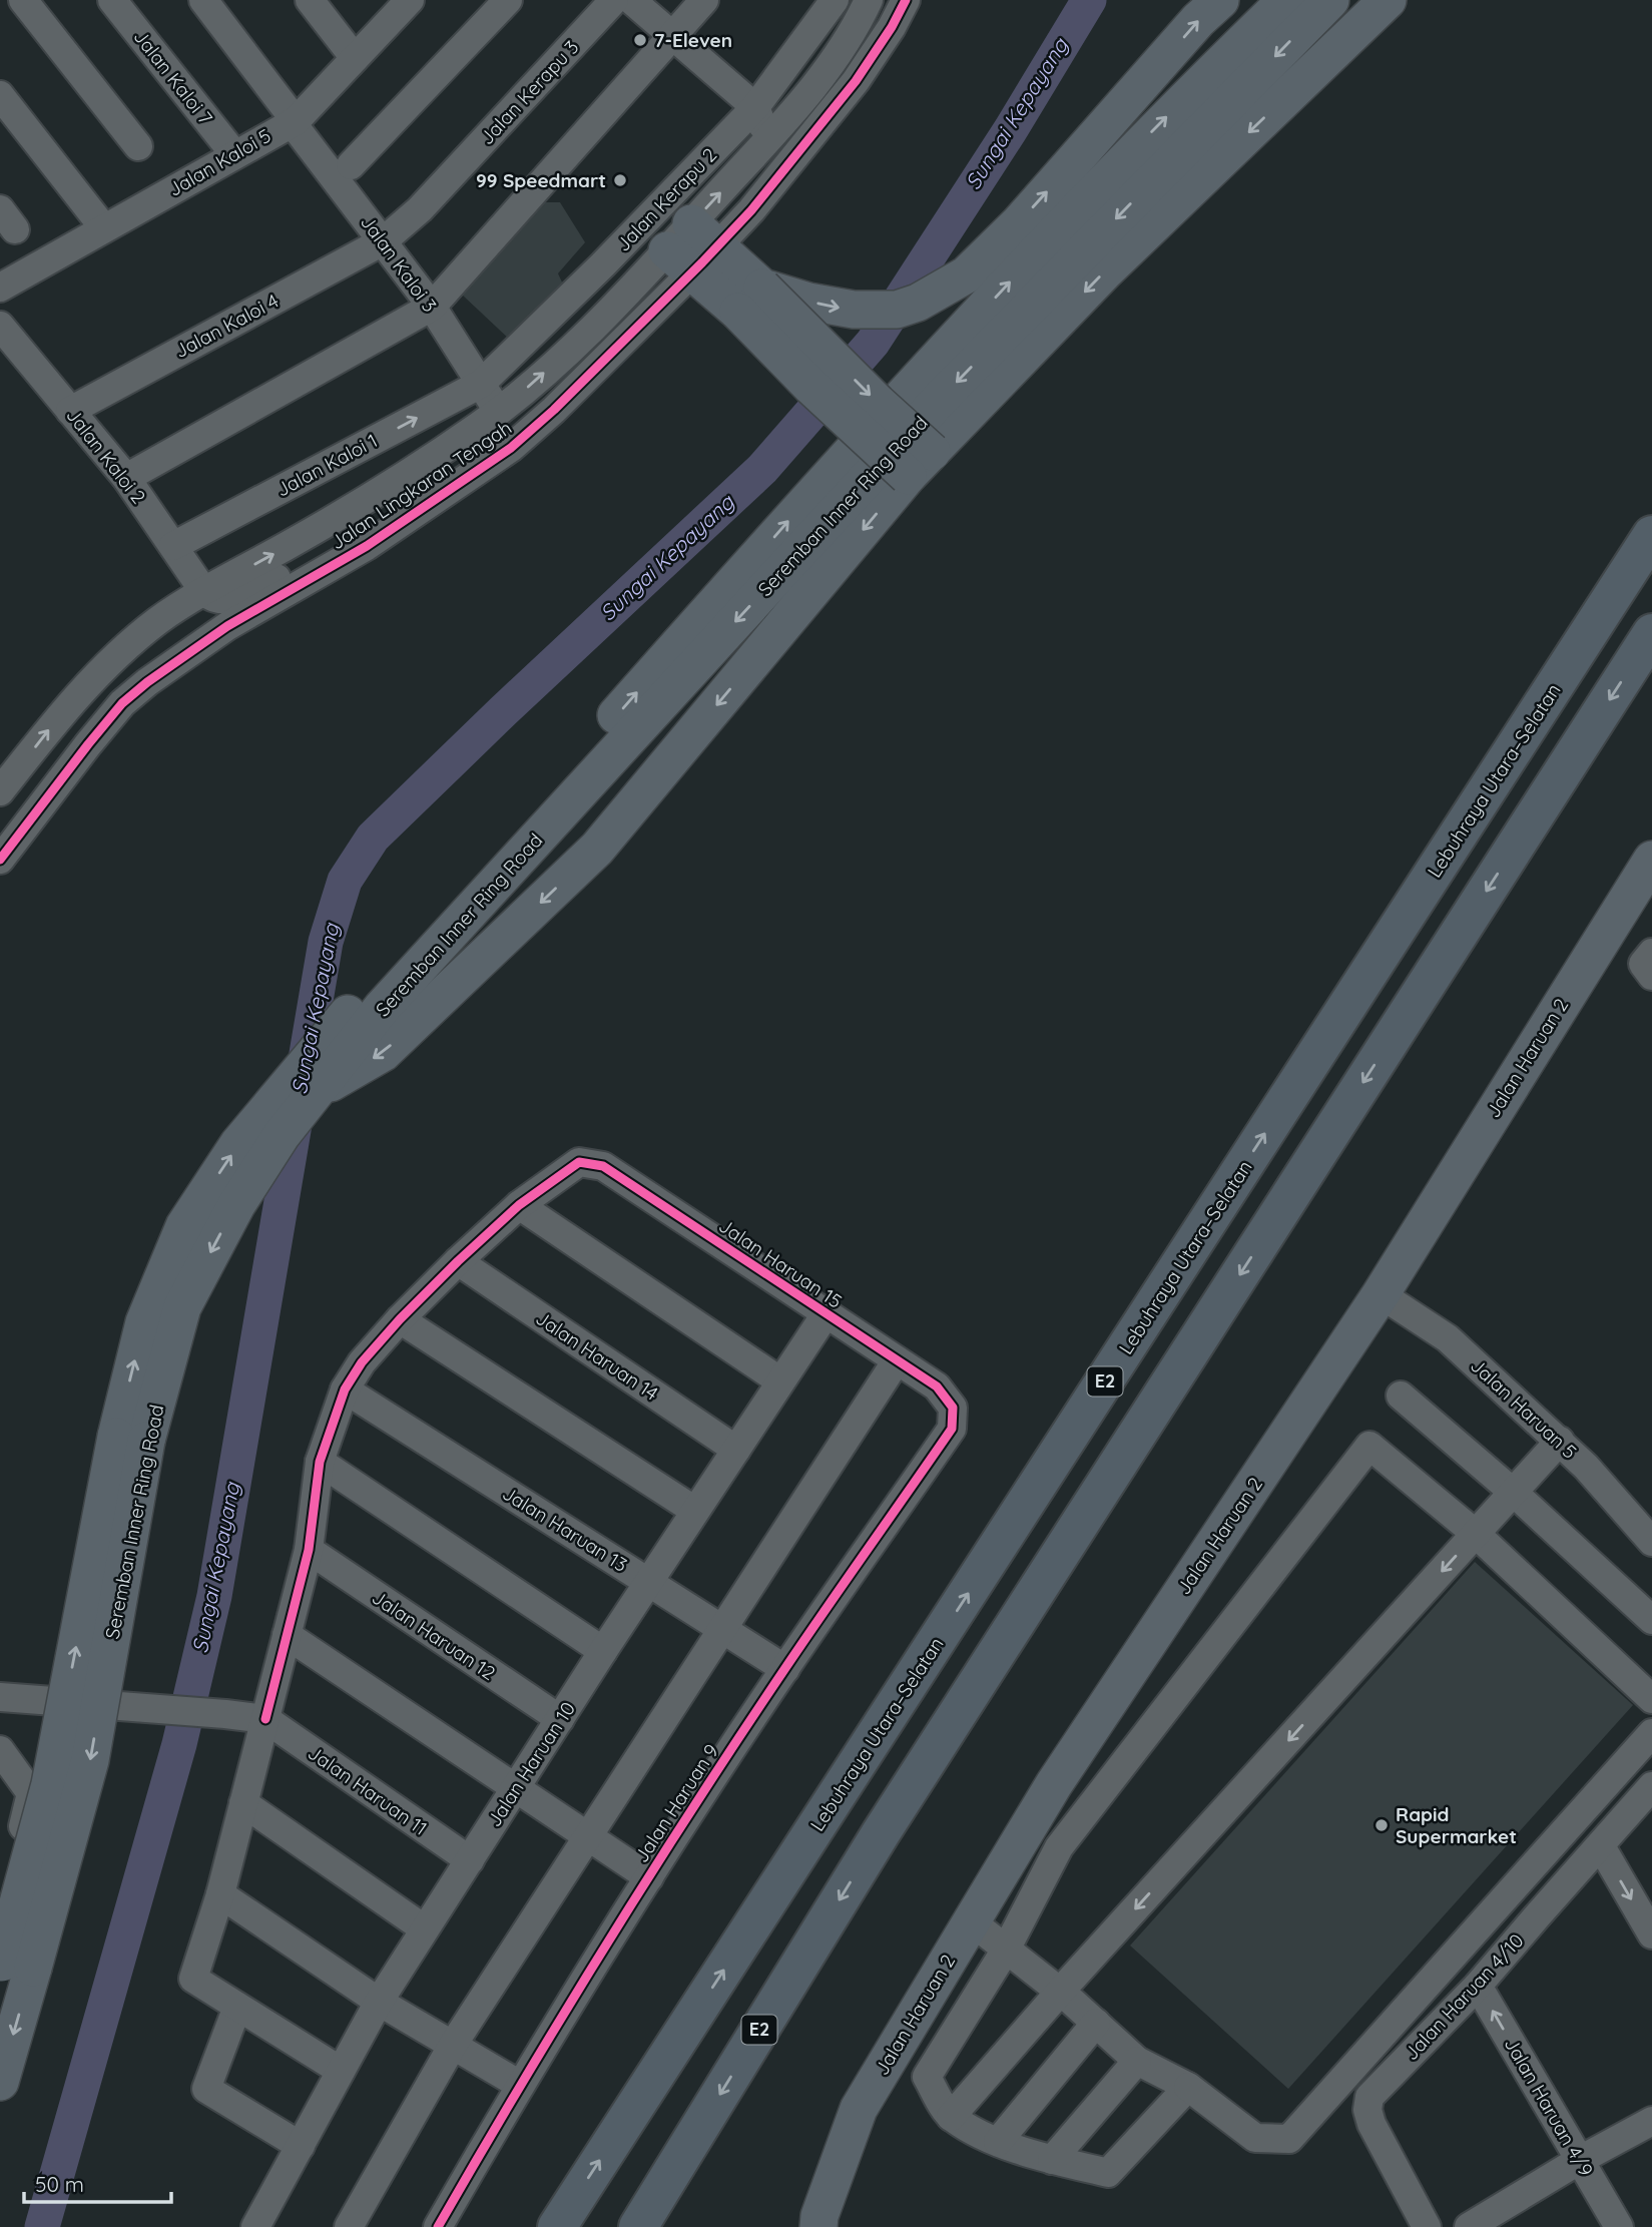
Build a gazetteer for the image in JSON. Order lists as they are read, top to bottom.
{
  "streets": {
    "highway": ["Lebuhraya Utara–Selatan", "E2"],
    "main road": ["Seremban Inner Ring Road", "Jalan Haruan 2"],
    "street": [
      "Jalan Kaloi 7",
      "Jalan Kerapu 3",
      "Jalan Kaloi 5",
      "Jalan Kerapu 2",
      "Jalan Kaloi 3",
      "Jalan Kaloi 4",
      "Jalan Kaloi 2",
      "Jalan Kaloi 1",
      "Jalan Lingkaran Tengah",
      "Jalan Haruan 15",
      "Jalan Haruan 14",
      "Jalan Haruan 5",
      "Jalan Haruan 13",
      "Jalan Haruan 12",
      "Jalan Haruan 10",
      "Jalan Haruan 11",
      "Jalan Haruan 9",
      "Jalan Haruan 4/10",
      "Jalan Haruan 4/9"
    ]
  },
  "crossings": [
    ["Jalan Kaloi 7", "Jalan Kaloi 5"],
    ["Jalan Kerapu 3", "Jalan Kaloi 3"],
    ["Jalan Kerapu 3", "Jalan Kaloi 4"],
    ["Jalan Kaloi 5", "Jalan Kaloi 3"],
    ["Jalan Kerapu 2", "Jalan Kaloi 3"],
    ["Jalan Kerapu 2", "Jalan Kaloi 1"],
    ["Jalan Kaloi 3", "Jalan Kaloi 4"],
    ["Jalan Kaloi 3", "Jalan Kaloi 1"],
    ["Jalan Kaloi 3", "Jalan Lingkaran Tengah"],
    ["Jalan Kaloi 4", "Jalan Kaloi 2"],
    ["Jalan Kaloi 2", "Jalan Kaloi 1"],
    ["Jalan Kaloi 2", "Jalan Lingkaran Tengah"],
    ["Jalan Haruan 2", "Jalan Haruan 5"],
    ["Jalan Haruan 15", "Jalan Haruan 10"],
    ["Jalan Haruan 15", "Jalan Haruan 9"],
    ["Jalan Haruan 14", "Jalan Haruan 10"],
    ["Jalan Haruan 13", "Jalan Haruan 10"],
    ["Jalan Haruan 13", "Jalan Haruan 9"],
    ["Jalan Haruan 12", "Jalan Haruan 10"],
    ["Jalan Haruan 10", "Jalan Haruan 11"],
    ["Jalan Haruan 4/10", "Jalan Haruan 4/9"]
  ],
  "one_way": ["Jalan Haruan 4/9"],
  "water": ["Sungai Kepayang"],
  "places": ["7-Eleven", "99 Speedmart", "Rapid Supermarket"],
  "scale_bar": "50 m"
}
